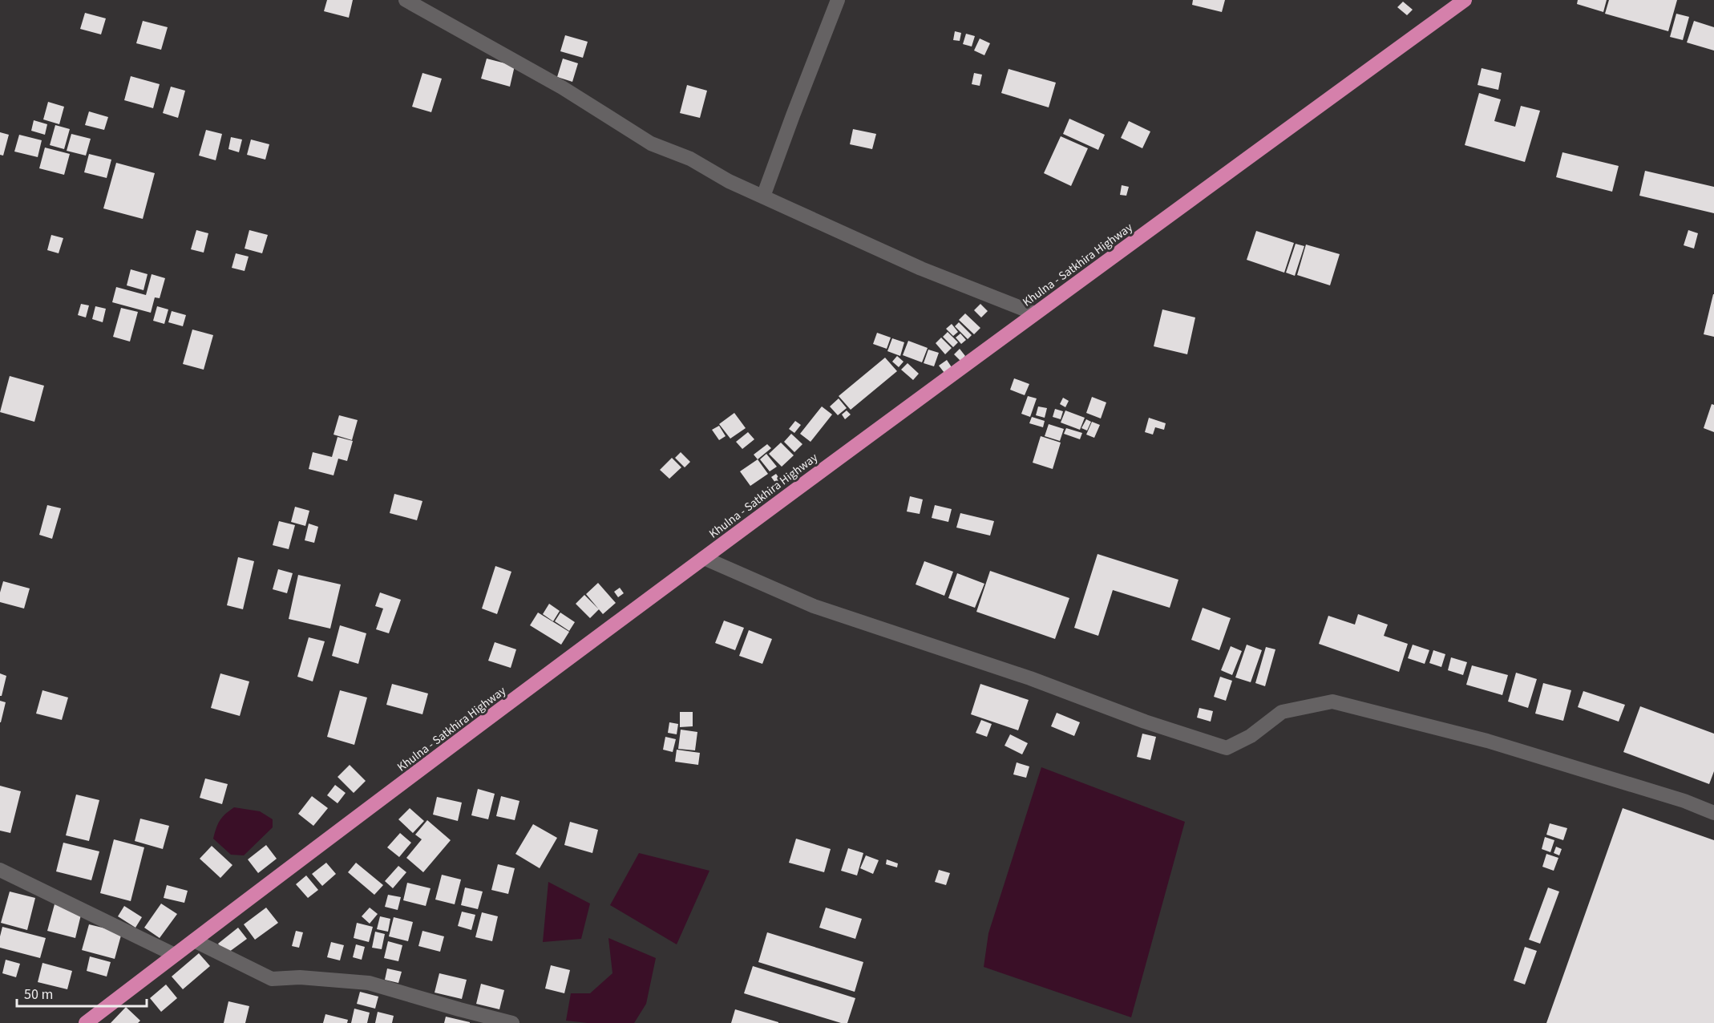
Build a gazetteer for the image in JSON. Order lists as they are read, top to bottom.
{
  "streets": {
    "highway": ["Khulna - Satkhira Highway"]
  },
  "scale_bar": "50 m"
}
